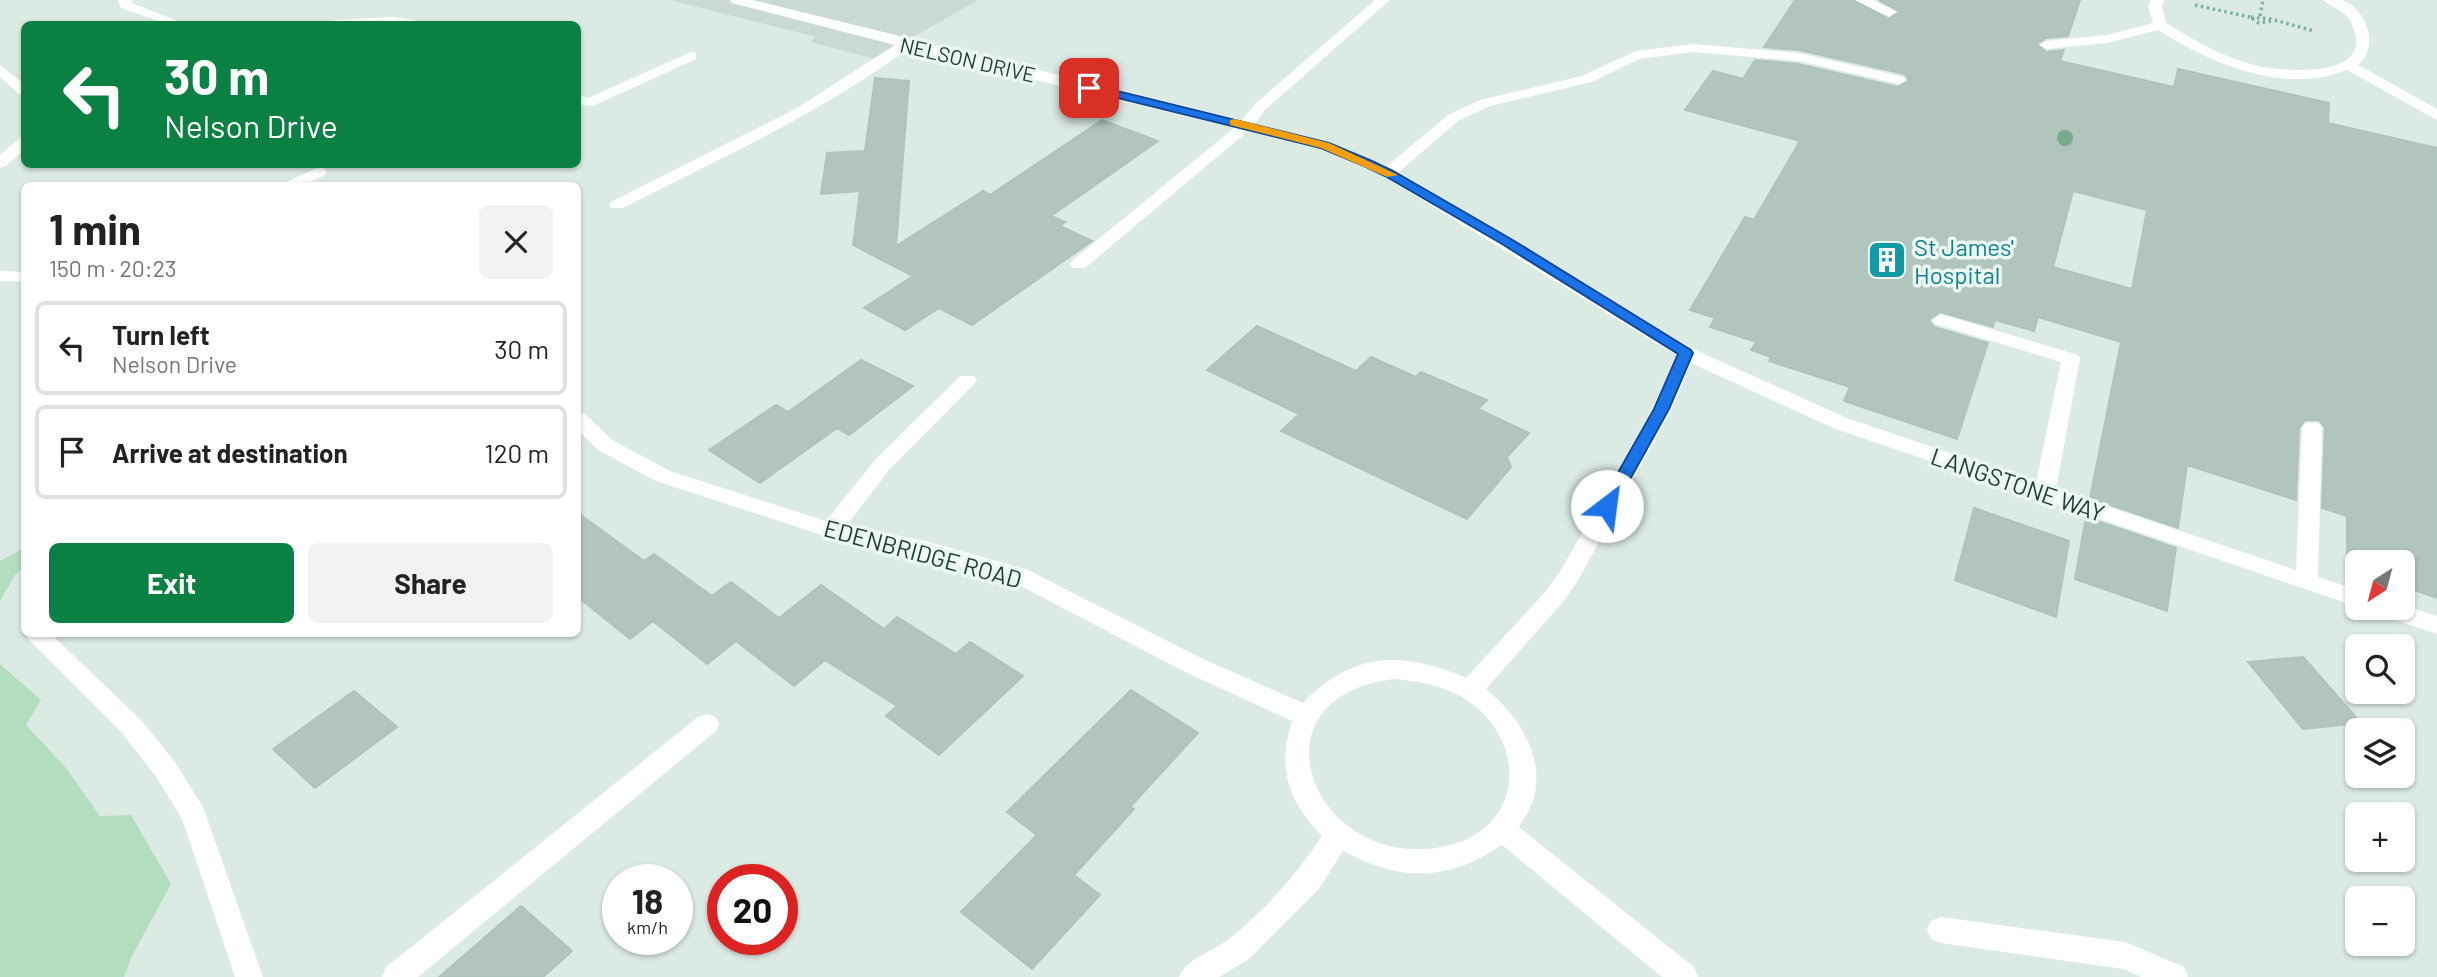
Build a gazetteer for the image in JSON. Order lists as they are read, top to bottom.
{
  "streets": {
    "street": ["NELSON DRIVE", "LANGSTONE WAY", "EDENBRIDGE ROAD"]
  },
  "crossings": [
    ["NELSON DRIVE", "LANGSTONE WAY"]
  ],
  "places": {
    "building": ["St James' Hospital"]
  },
  "north": "bottom left",
  "page": {
    "turn": ["30 m", "Nelson Drive"],
    "heading": ["1 min", "150 m · 20:23"],
    "list": [
      {
        "name": "Turn left",
        "note": "Nelson Drive",
        "value": "30 m"
      },
      {
        "name": "Arrive at destination",
        "value": "120 m"
      }
    ],
    "buttons": ["Exit", "Share"],
    "map_buttons": ["+", "−"],
    "speed": "18 km/h",
    "limit": "20"
  }
}
